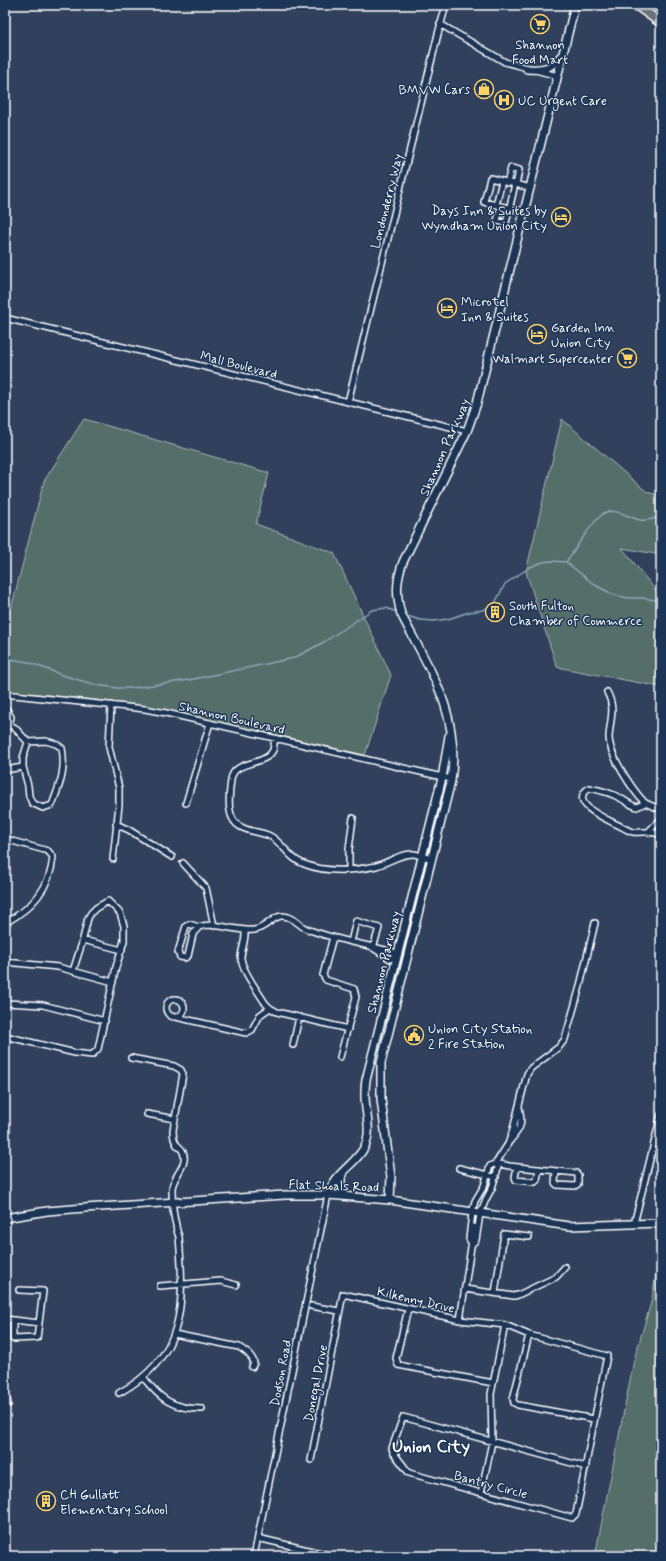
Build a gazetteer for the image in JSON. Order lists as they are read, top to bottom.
{
  "streets": {
    "street": [
      "Londonderry Way",
      "Mall Boulevard",
      "Shannon Parkway",
      "Shannon Boulevard",
      "Flat Shoals Road",
      "Kilkenny Drive",
      "Dodson Road",
      "Donegal Drive",
      "Bantry Circle"
    ]
  },
  "crossings": [
    ["Londonderry Way", "Mall Boulevard"],
    ["Mall Boulevard", "Shannon Parkway"],
    ["Shannon Parkway", "Shannon Boulevard"],
    ["Shannon Parkway", "Flat Shoals Road"],
    ["Shannon Parkway", "Dodson Road"],
    ["Flat Shoals Road", "Dodson Road"],
    ["Kilkenny Drive", "Donegal Drive"]
  ],
  "districts": ["Union City"],
  "places": {
    "supermarket": ["Shannon Food Mart", "Walmart Supercenter"],
    "shop": ["BMVW Cars"],
    "hospital": ["UC Urgent Care"],
    "hotel": ["Days Inn & Suites by Wyndham Union City", "Microtel Inn & Suites", "Garden Inn Union City"],
    "building": ["South Fulton Chamber of Commerce", "CH Gullatt Elementary School"],
    "public building": ["Union City Station 2 Fire Station"]
  }
}
